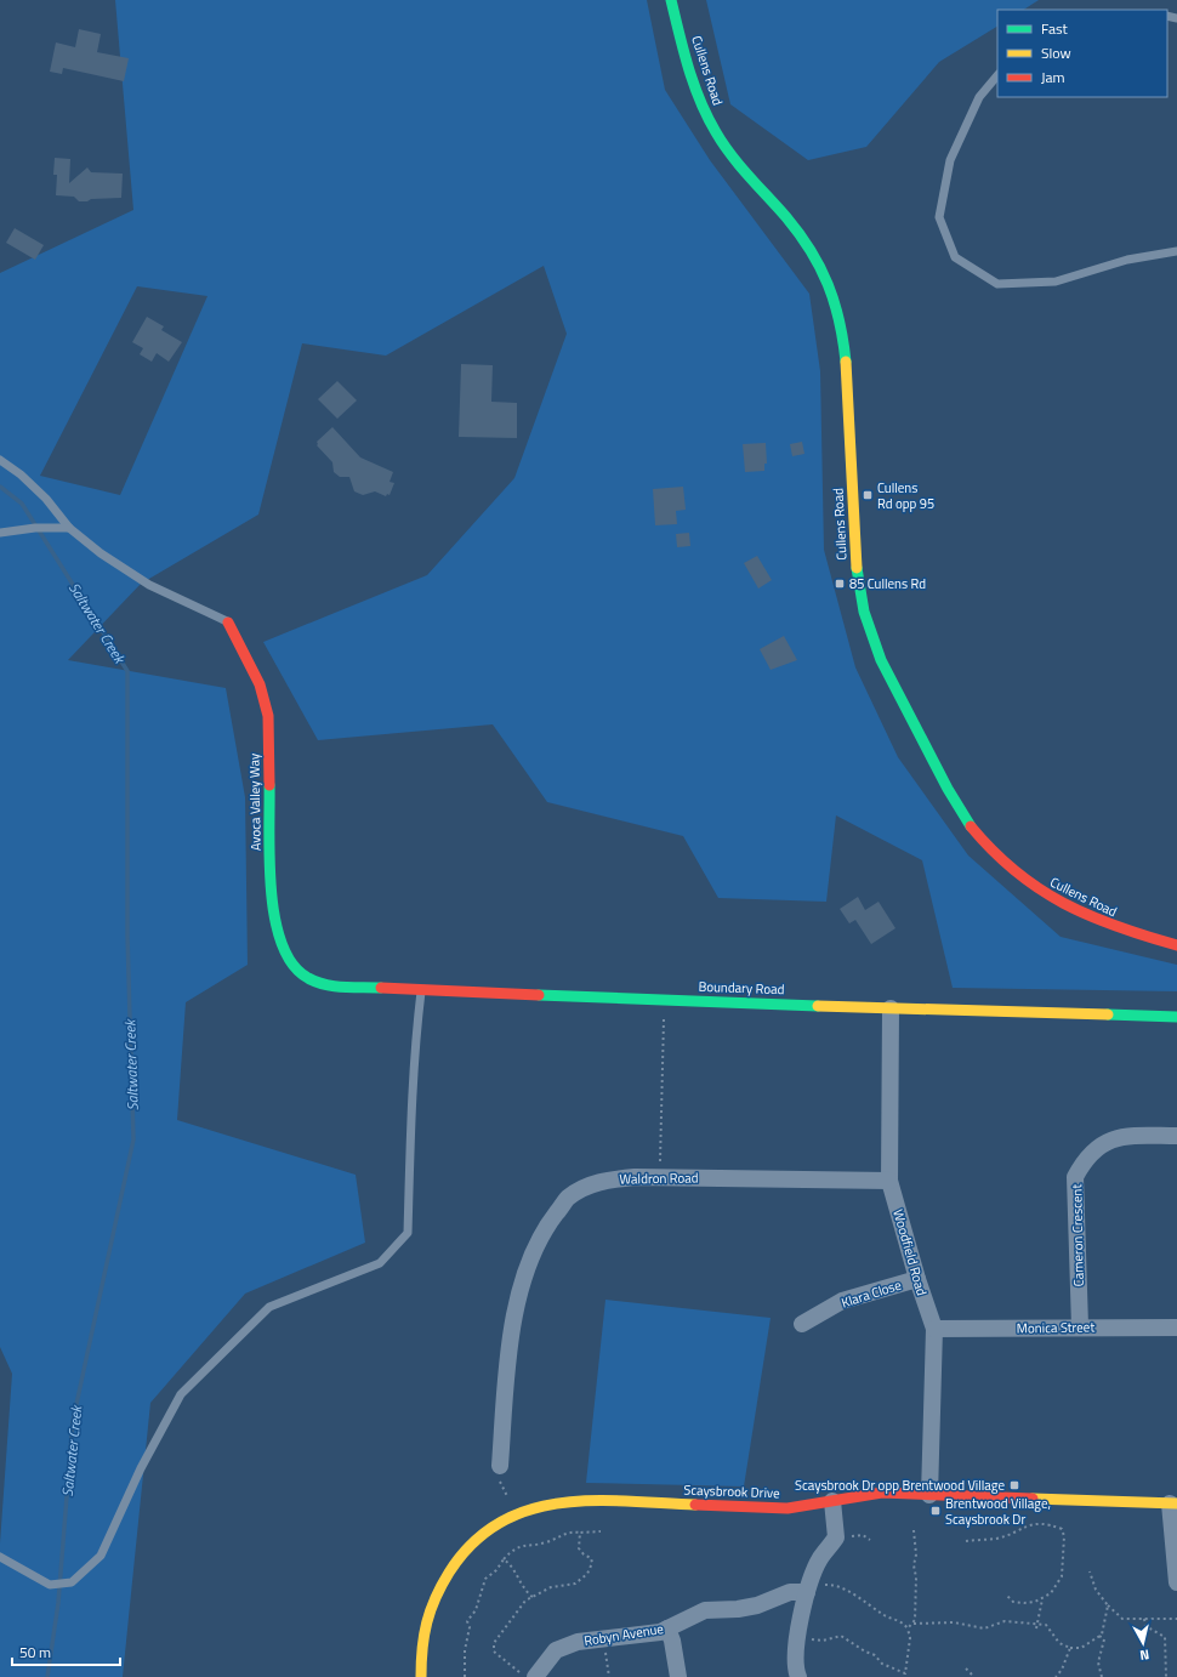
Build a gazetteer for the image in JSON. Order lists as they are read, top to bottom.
{
  "streets": {
    "street": [
      "Cullens Road",
      "Avoca Valley Way",
      "Boundary Road",
      "Waldron Road",
      "Cameron Crescent",
      "Woodfield Road",
      "Klara Close",
      "Monica Street",
      "Scaysbrook Drive",
      "Robyn Avenue"
    ]
  },
  "crossings": [
    ["Avoca Valley Way", "Boundary Road"],
    ["Boundary Road", "Woodfield Road"],
    ["Waldron Road", "Woodfield Road"],
    ["Cameron Crescent", "Monica Street"],
    ["Woodfield Road", "Klara Close"],
    ["Woodfield Road", "Monica Street"],
    ["Woodfield Road", "Scaysbrook Drive"]
  ],
  "water": ["Saltwater Creek"],
  "places": {
    "transit": [
      "Cullens Rd opp 95",
      "85 Cullens Rd",
      "Scaysbrook Dr opp Brentwood Village",
      "Brentwood Village, Scaysbrook Dr"
    ]
  },
  "legend": ["Fast", "Slow", "Jam"],
  "scale_bar": "50 m",
  "north": "bottom"
}
